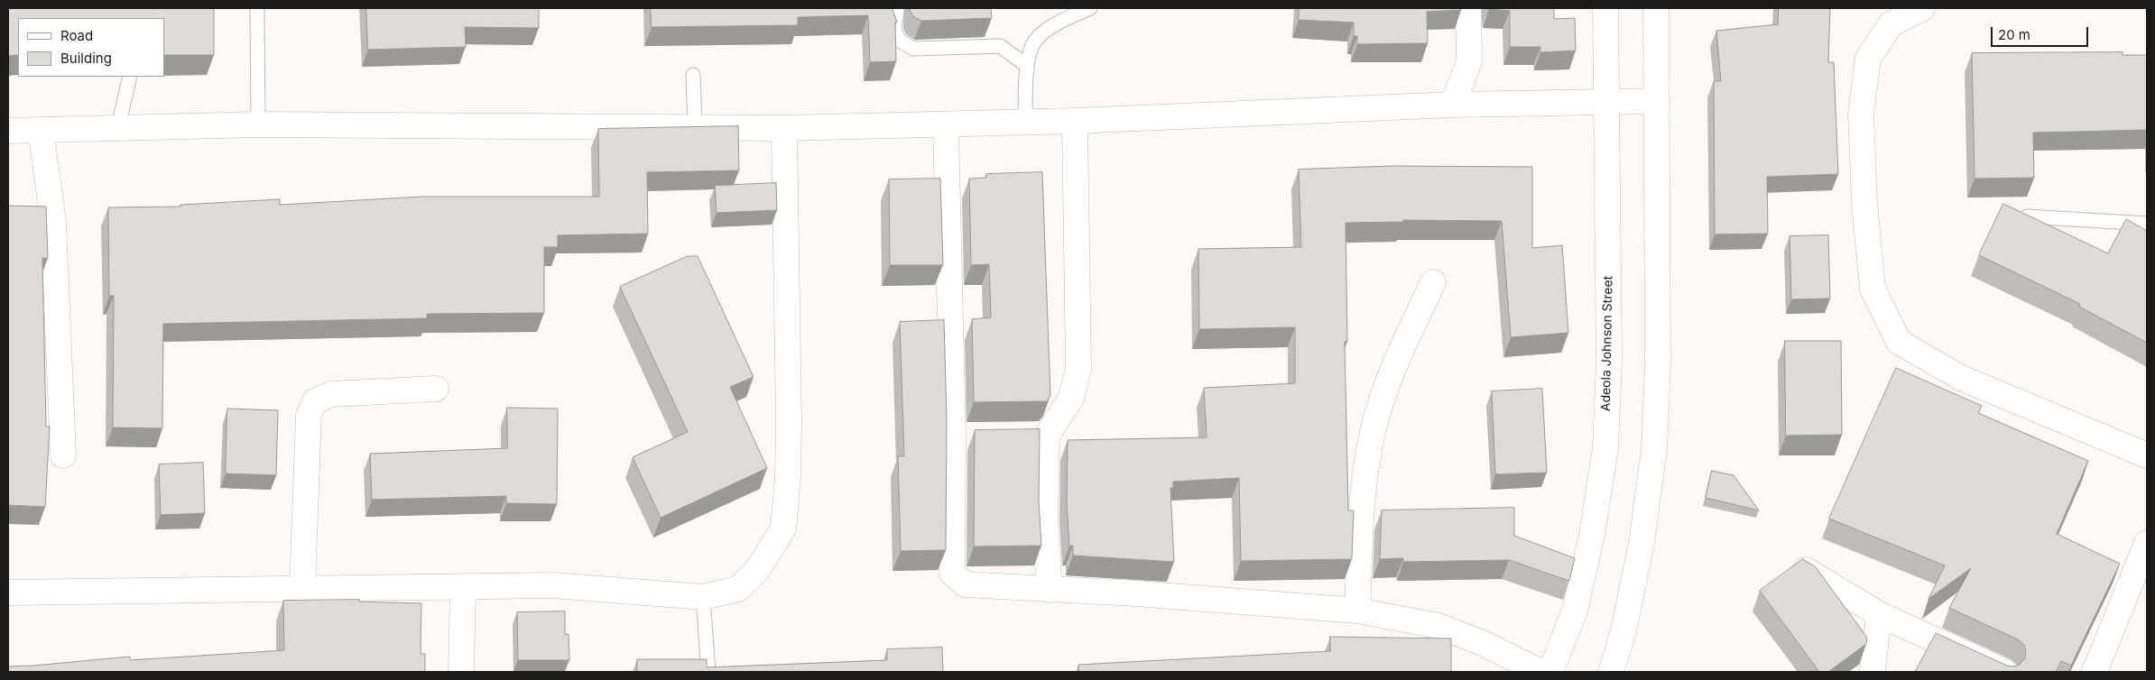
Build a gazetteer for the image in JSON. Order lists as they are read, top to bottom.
{
  "streets": {
    "street": ["Adeola Johnson Street"]
  },
  "legend": ["Road", "Building"],
  "scale_bar": "20 m"
}
